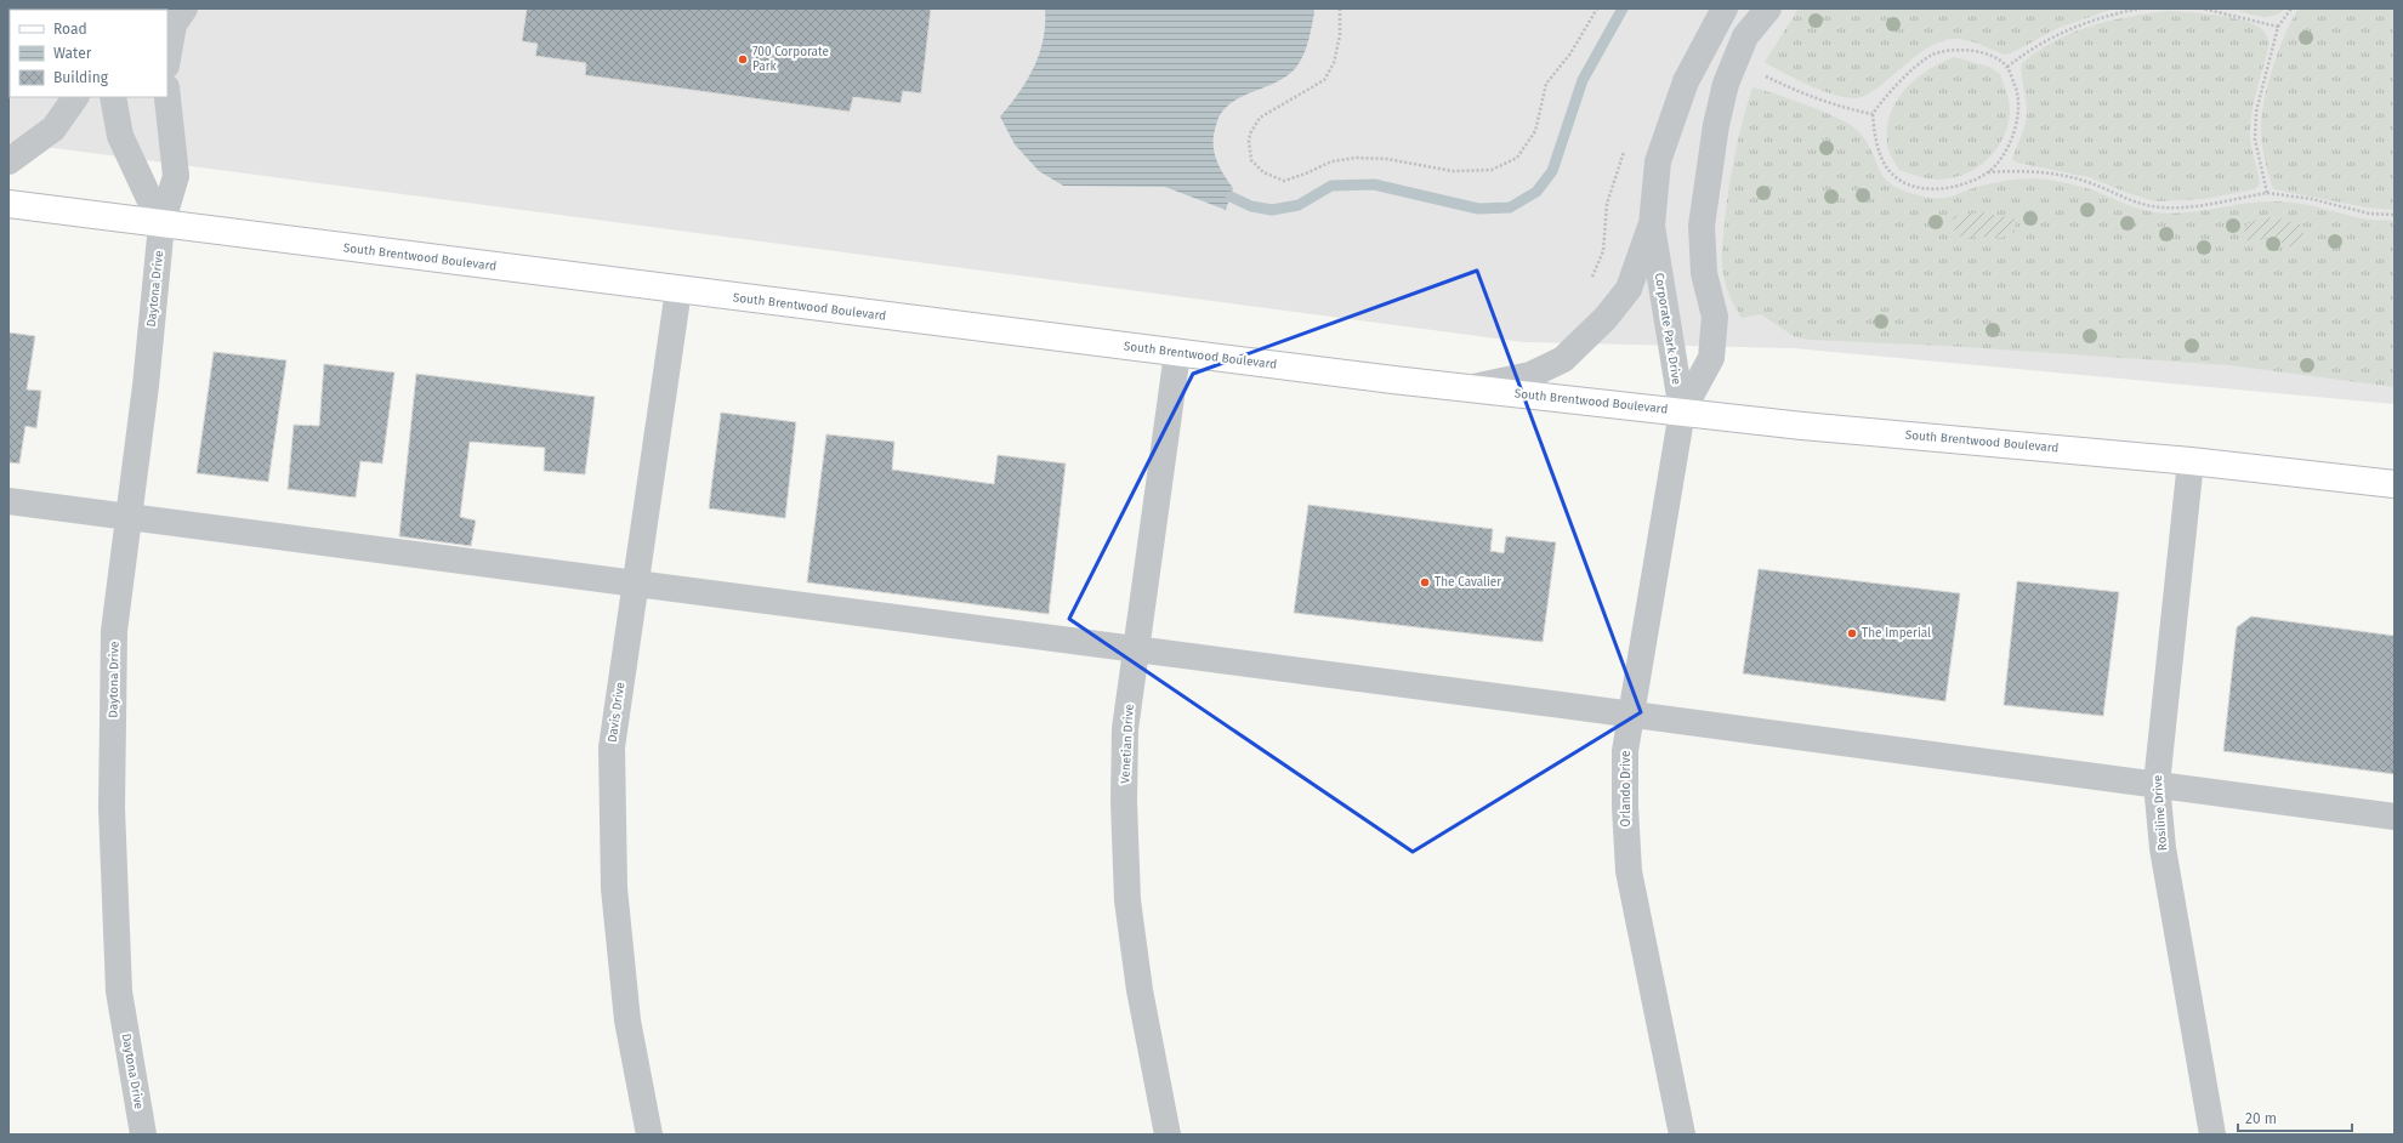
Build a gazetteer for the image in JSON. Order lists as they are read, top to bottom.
{
  "streets": {
    "main road": ["South Brentwood Boulevard"],
    "street": [
      "Daytona Drive",
      "Corporate Park Drive",
      "Davis Drive",
      "Venetian Drive",
      "Orlando Drive",
      "Rosiline Drive"
    ]
  },
  "crossings": [
    ["South Brentwood Boulevard", "Daytona Drive"],
    ["South Brentwood Boulevard", "Corporate Park Drive"],
    ["South Brentwood Boulevard", "Davis Drive"],
    ["South Brentwood Boulevard", "Venetian Drive"],
    ["South Brentwood Boulevard", "Orlando Drive"],
    ["South Brentwood Boulevard", "Rosiline Drive"],
    ["Corporate Park Drive", "Orlando Drive"]
  ],
  "places": ["700 Corporate Park", "The Cavalier", "The Imperial"],
  "legend": ["Road", "Water", "Building"],
  "scale_bar": "20 m"
}
